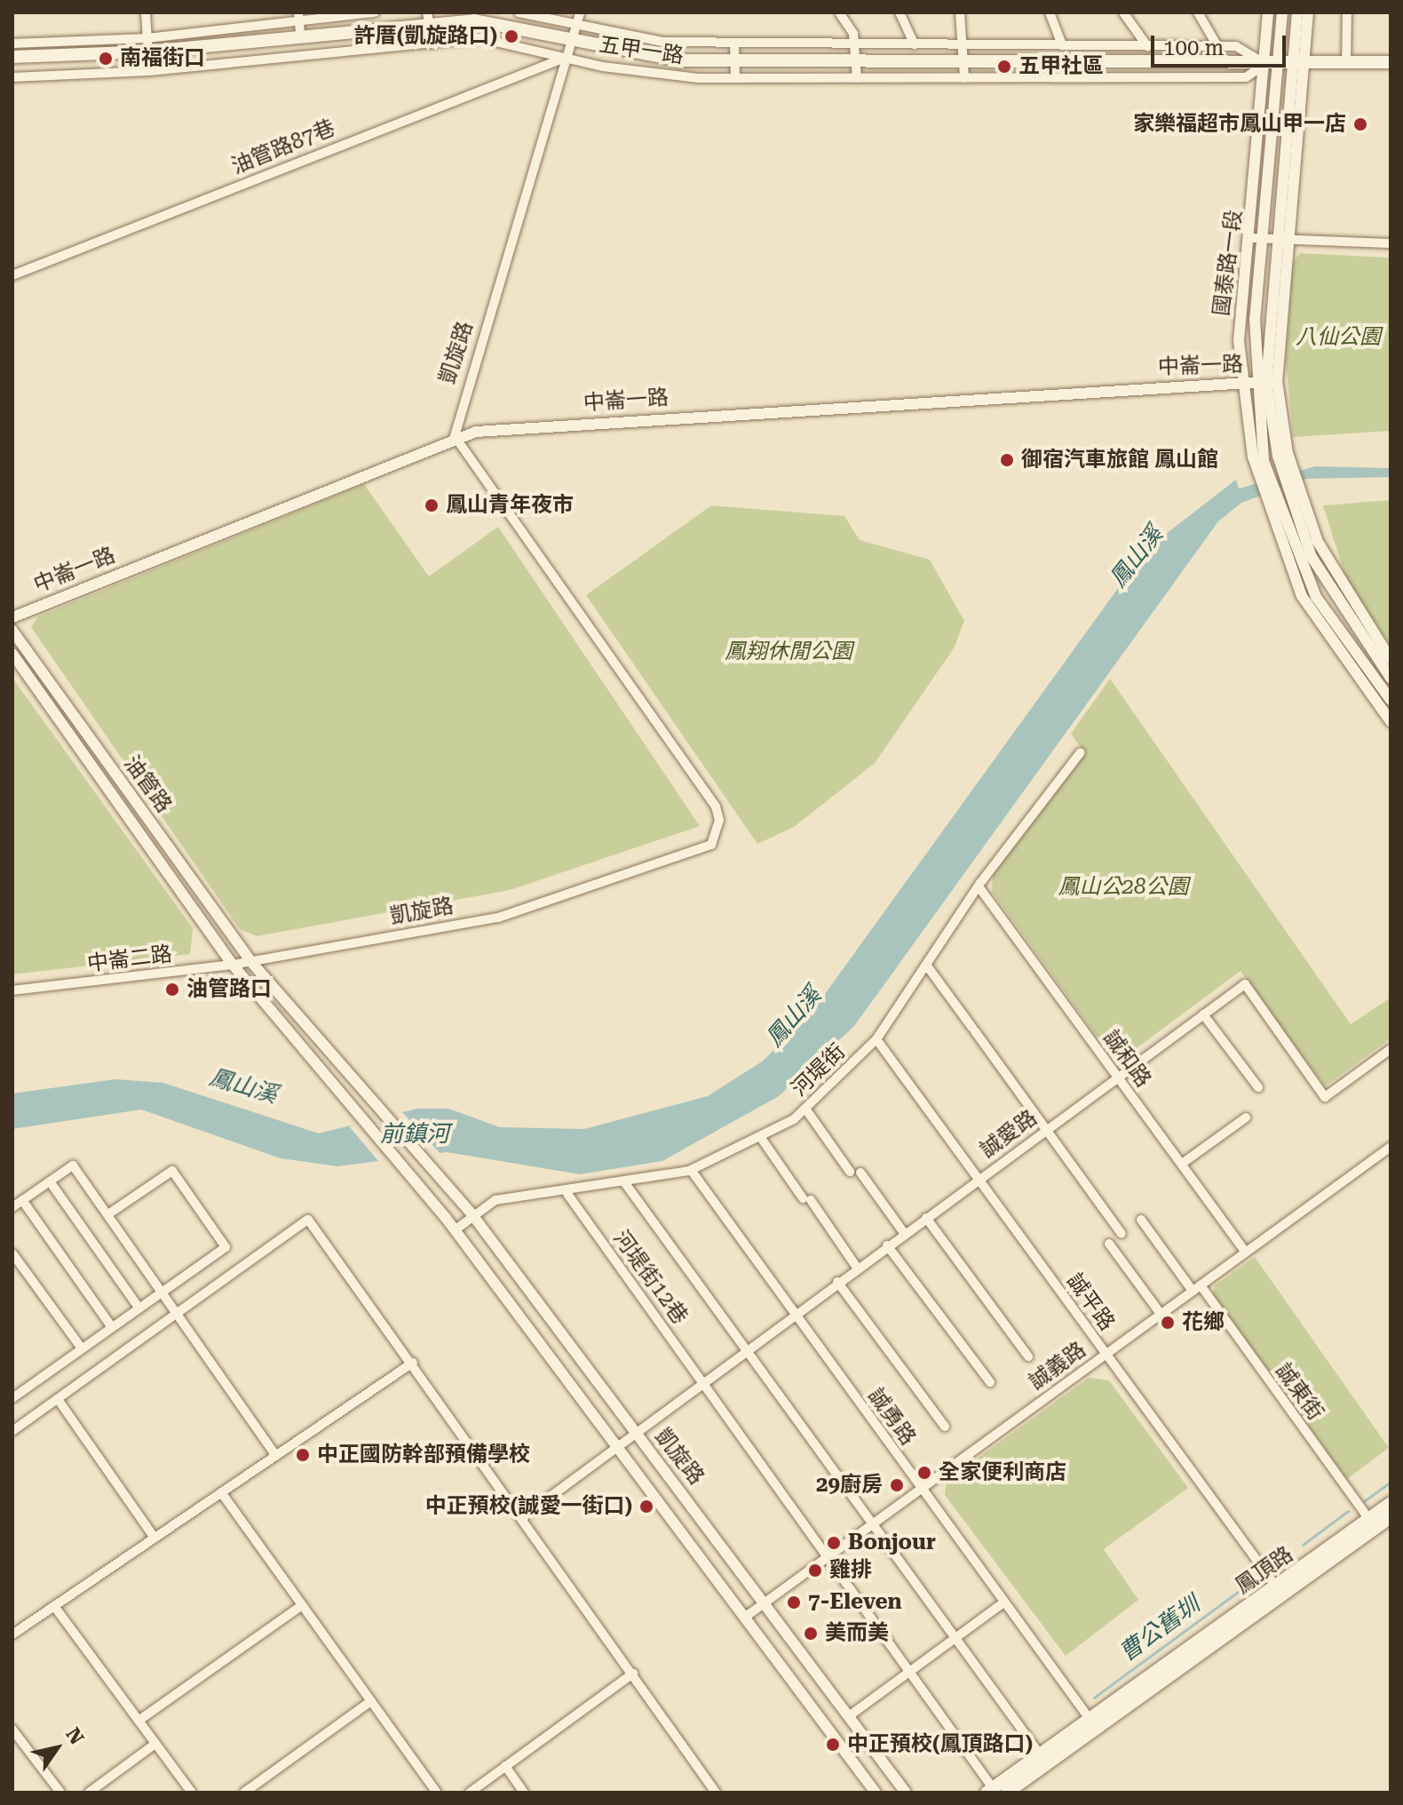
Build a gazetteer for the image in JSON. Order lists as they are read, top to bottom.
{
  "streets": {
    "main road": ["五甲一路", "鳳頂路"],
    "street": [
      "油管路87巷",
      "國泰路一段",
      "凱旋路",
      "中崙一路",
      "油管路",
      "中崙二路",
      "誠和路",
      "河堤街",
      "誠愛路",
      "河堤街12巷",
      "誠平路",
      "誠義路",
      "誠東街",
      "誠勇路"
    ]
  },
  "crossings": [
    ["五甲一路", "油管路87巷"],
    ["五甲一路", "國泰路一段"],
    ["五甲一路", "凱旋路"],
    ["油管路87巷", "凱旋路"],
    ["國泰路一段", "中崙一路"],
    ["凱旋路", "中崙一路"],
    ["凱旋路", "油管路"],
    ["凱旋路", "中崙二路"],
    ["凱旋路", "河堤街"],
    ["凱旋路", "誠愛路"],
    ["凱旋路", "誠義路"],
    ["油管路", "中崙二路"],
    ["誠和路", "河堤街"],
    ["誠和路", "誠愛路"],
    ["誠和路", "誠義路"],
    ["河堤街", "河堤街12巷"],
    ["河堤街", "誠平路"],
    ["河堤街", "誠勇路"],
    ["誠愛路", "河堤街12巷"],
    ["誠愛路", "誠平路"],
    ["誠愛路", "誠勇路"],
    ["河堤街12巷", "誠義路"],
    ["河堤街12巷", "鳳頂路"],
    ["誠平路", "誠義路"],
    ["誠平路", "鳳頂路"],
    ["誠義路", "誠東街"],
    ["誠義路", "誠勇路"],
    ["誠東街", "鳳頂路"],
    ["誠勇路", "鳳頂路"]
  ],
  "water": ["鳳山溪", "前鎮河", "曹公舊圳"],
  "parks": ["八仙公園", "鳳翔休閒公園", "鳳山公28公園"],
  "places": [
    "許厝(凱旋路口)",
    "南福街口",
    "五甲社區",
    "家樂福超市鳳山甲一店",
    "御宿汽車旅館 鳳山館",
    "鳳山青年夜市",
    "油管路口",
    "花鄉",
    "中正國防幹部預備學校",
    "全家便利商店",
    "29廚房",
    "中正預校(誠愛一街口)",
    "Bonjour",
    "雞排",
    "7-Eleven",
    "美而美",
    "中正預校(鳳頂路口)"
  ],
  "scale_bar": "100 m",
  "north": "top right"
}
